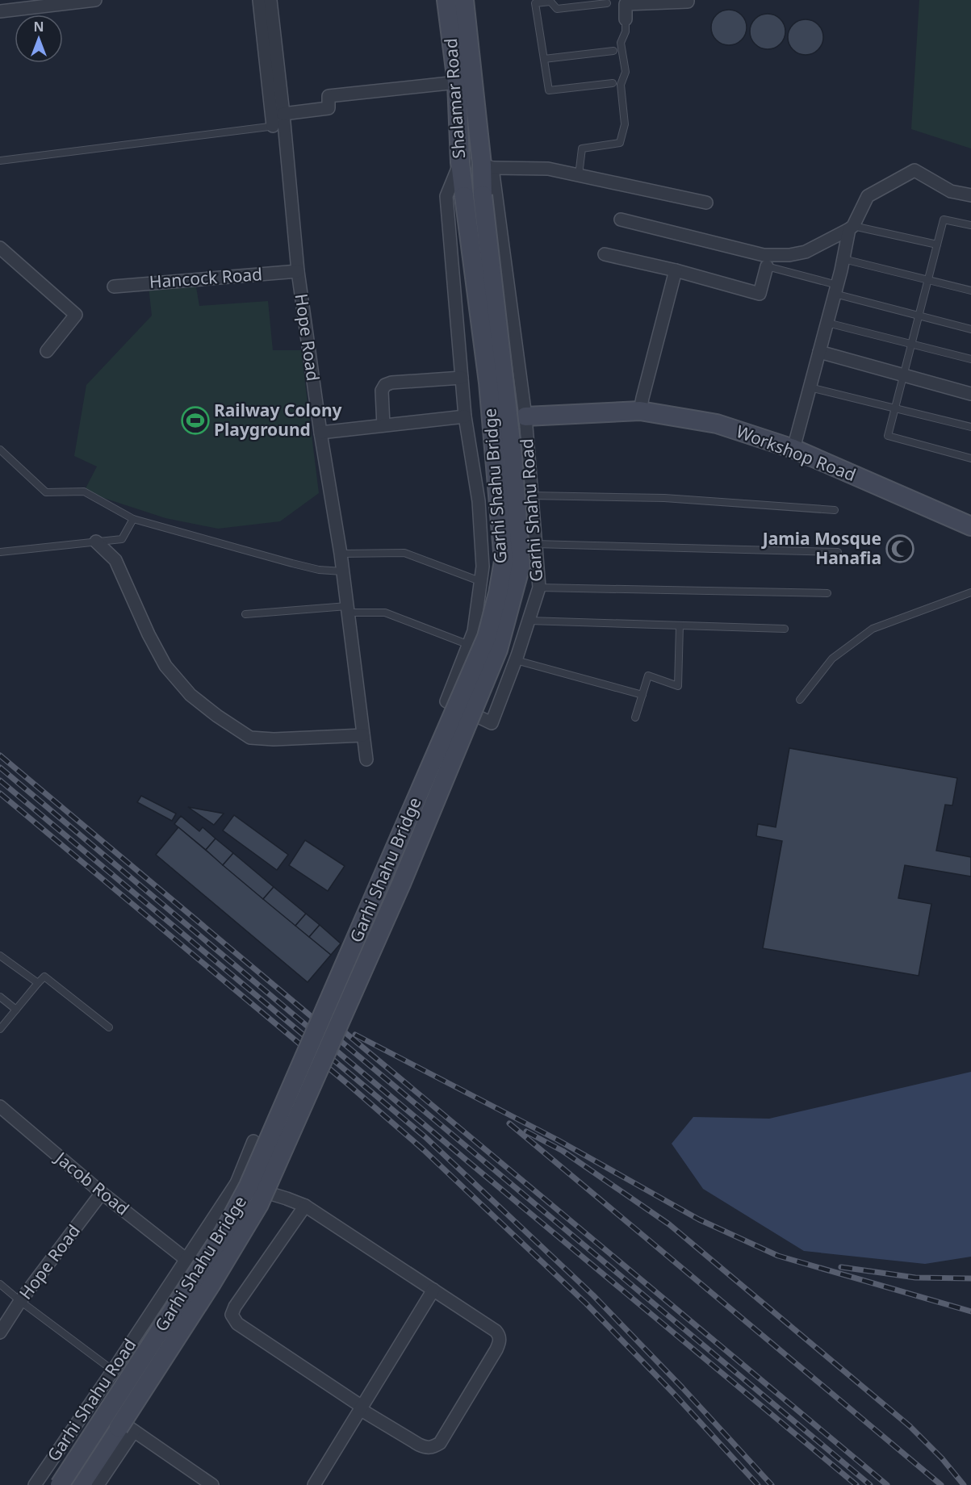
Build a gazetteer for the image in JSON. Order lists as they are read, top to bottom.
{
  "streets": {
    "main road": ["Shalamar Road", "Workshop Road", "Garhi Shahu Bridge"],
    "street": [
      "Hancock Road",
      "Hope Road",
      "Garhi Shahu Road",
      "Jacob Road"
    ]
  },
  "crossings": [
    ["Shalamar Road", "Garhi Shahu Bridge"],
    ["Shalamar Road", "Garhi Shahu Road"],
    ["Hancock Road", "Hope Road"],
    ["Hope Road", "Jacob Road"],
    ["Workshop Road", "Garhi Shahu Road"],
    ["Garhi Shahu Road", "Jacob Road"]
  ],
  "places": {
    "sports": ["Railway Colony Playground"],
    "mosque": ["Jamia Mosque Hanafia"]
  },
  "north": "top"
}
